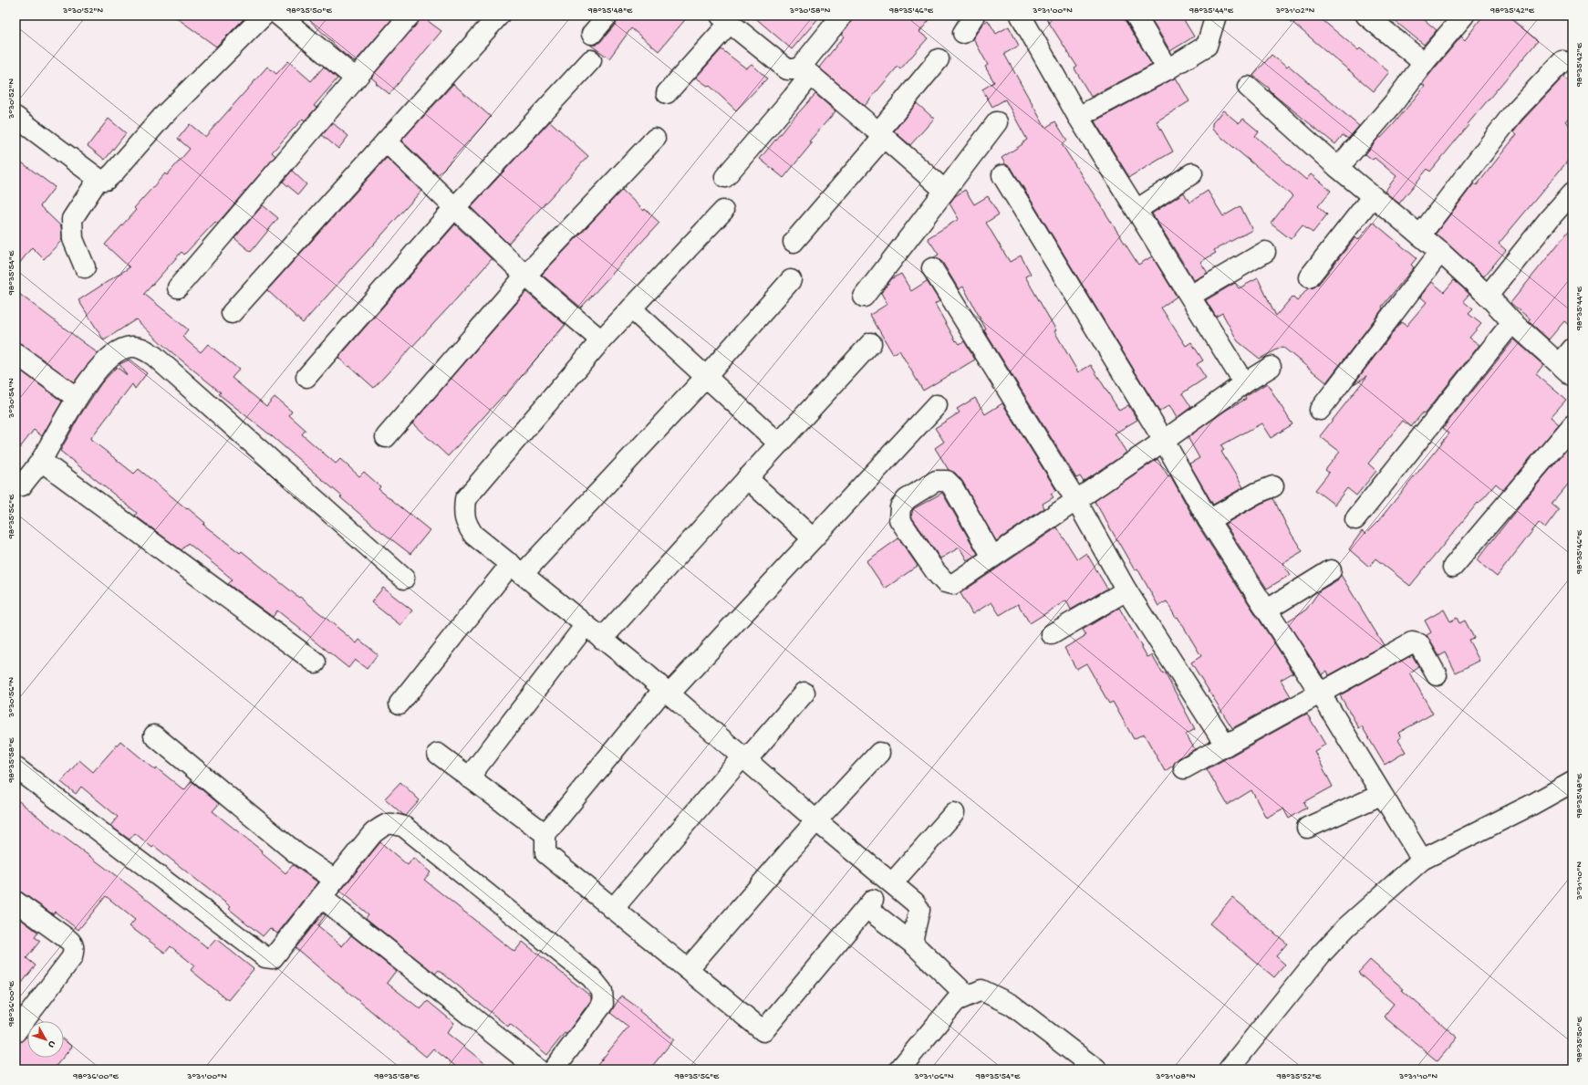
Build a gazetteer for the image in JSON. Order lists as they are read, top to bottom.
{
  "north": "bottom right",
  "coordinates": [
    "3°30'52\"N",
    "98°35'50\"E",
    "98°35'48\"E",
    "3°30'58\"N",
    "98°35'46\"E",
    "3°31'00\"N",
    "98°35'44\"E",
    "3°31'02\"N",
    "98°35'42\"E",
    "98°35'54\"E",
    "3°30'54\"N",
    "98°35'56\"E",
    "3°30'56\"N",
    "98°35'58\"E",
    "3°31'10\"N",
    "98°36'00\"E",
    "3°31'06\"N",
    "3°31'08\"N",
    "98°35'52\"E"
  ]
}
